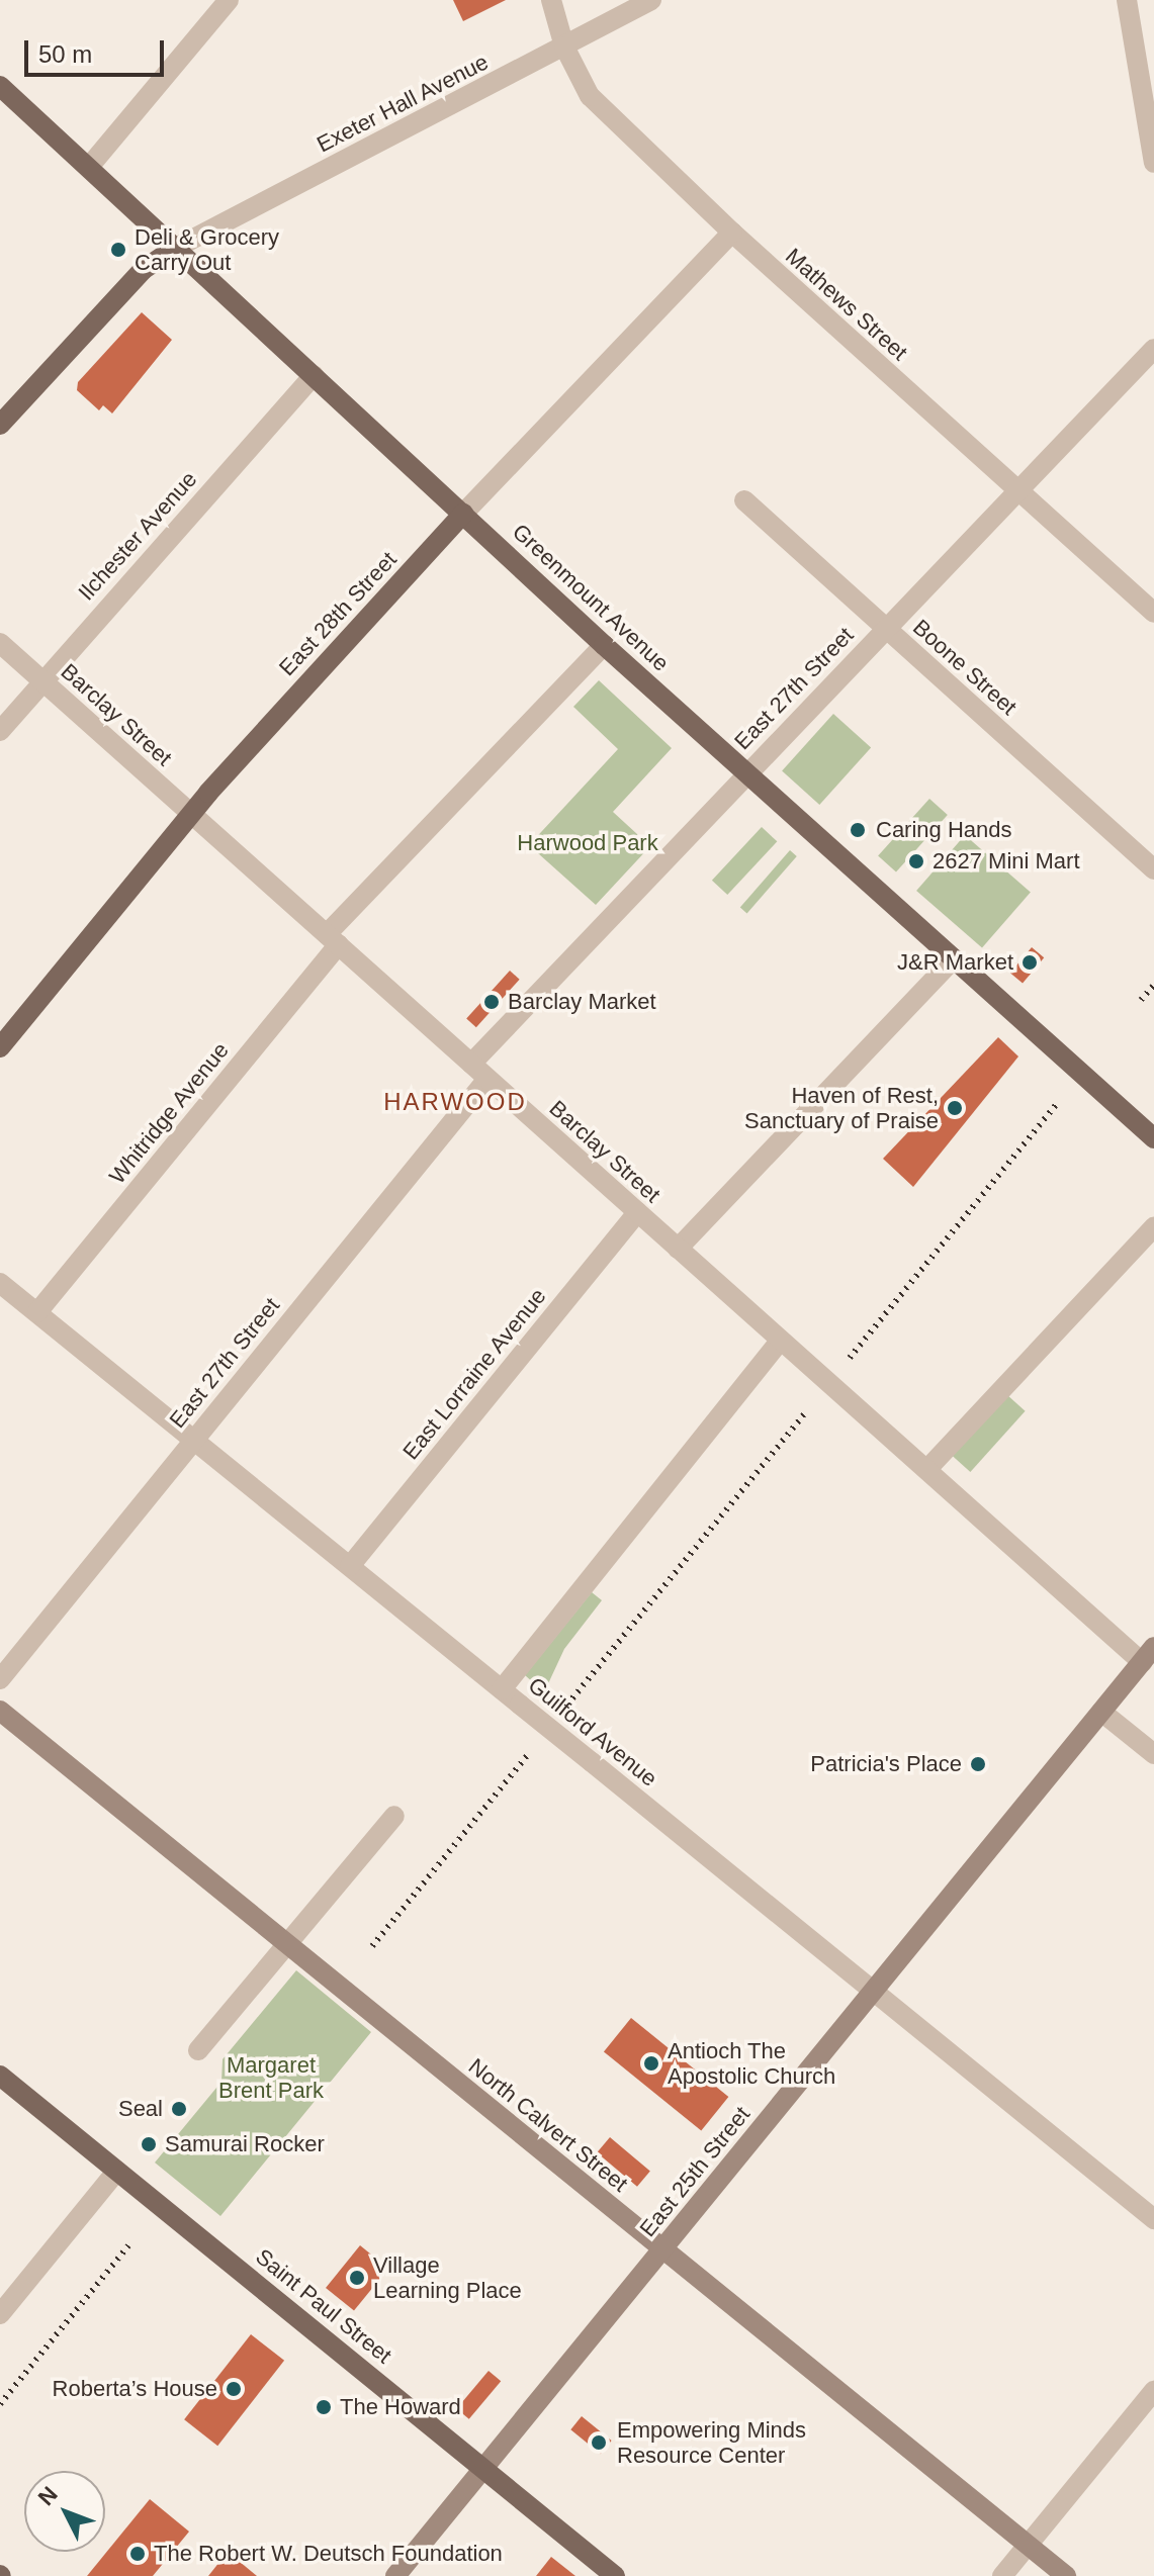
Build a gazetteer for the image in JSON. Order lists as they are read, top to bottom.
{
  "streets": {
    "main road": [
      "Greenmount Avenue",
      "East 28th Street",
      "North Calvert Street",
      "East 25th Street",
      "Saint Paul Street"
    ],
    "street": [
      "Exeter Hall Avenue",
      "Mathews Street",
      "Ilchester Avenue",
      "Boone Street",
      "East 27th Street",
      "Barclay Street",
      "Whitridge Avenue",
      "East Lorraine Avenue",
      "Guilford Avenue"
    ]
  },
  "crossings": [
    ["Exeter Hall Avenue", "Mathews Street"],
    ["Exeter Hall Avenue", "Greenmount Avenue"],
    ["Mathews Street", "East 28th Street"],
    ["Mathews Street", "East 27th Street"],
    ["Ilchester Avenue", "Greenmount Avenue"],
    ["Ilchester Avenue", "Barclay Street"],
    ["Greenmount Avenue", "East 28th Street"],
    ["Greenmount Avenue", "East 27th Street"],
    ["Greenmount Avenue", "Whitridge Avenue"],
    ["East 28th Street", "Barclay Street"],
    ["Boone Street", "East 27th Street"],
    ["East 27th Street", "Barclay Street"],
    ["East 27th Street", "Guilford Avenue"],
    ["Barclay Street", "Whitridge Avenue"],
    ["Barclay Street", "East Lorraine Avenue"],
    ["Barclay Street", "East 25th Street"],
    ["Whitridge Avenue", "Guilford Avenue"],
    ["East Lorraine Avenue", "Guilford Avenue"],
    ["Guilford Avenue", "East 25th Street"],
    ["North Calvert Street", "East 25th Street"],
    ["East 25th Street", "Saint Paul Street"]
  ],
  "districts": ["HARWOOD"],
  "parks": ["Harwood Park", "Margaret Brent Park"],
  "places": [
    "Deli & Grocery Carry Out",
    "Caring Hands",
    "2627 Mini Mart",
    "J&R Market",
    "Barclay Market",
    "Haven of Rest, Sanctuary of Praise",
    "Patricia's Place",
    "Antioch The Apostolic Church",
    "Seal",
    "Samurai Rocker",
    "Village Learning Place",
    "Roberta’s House",
    "The Howard",
    "Empowering Minds Resource Center",
    "The Robert W. Deutsch Foundation"
  ],
  "scale_bar": "50 m",
  "north": "top left"
}
